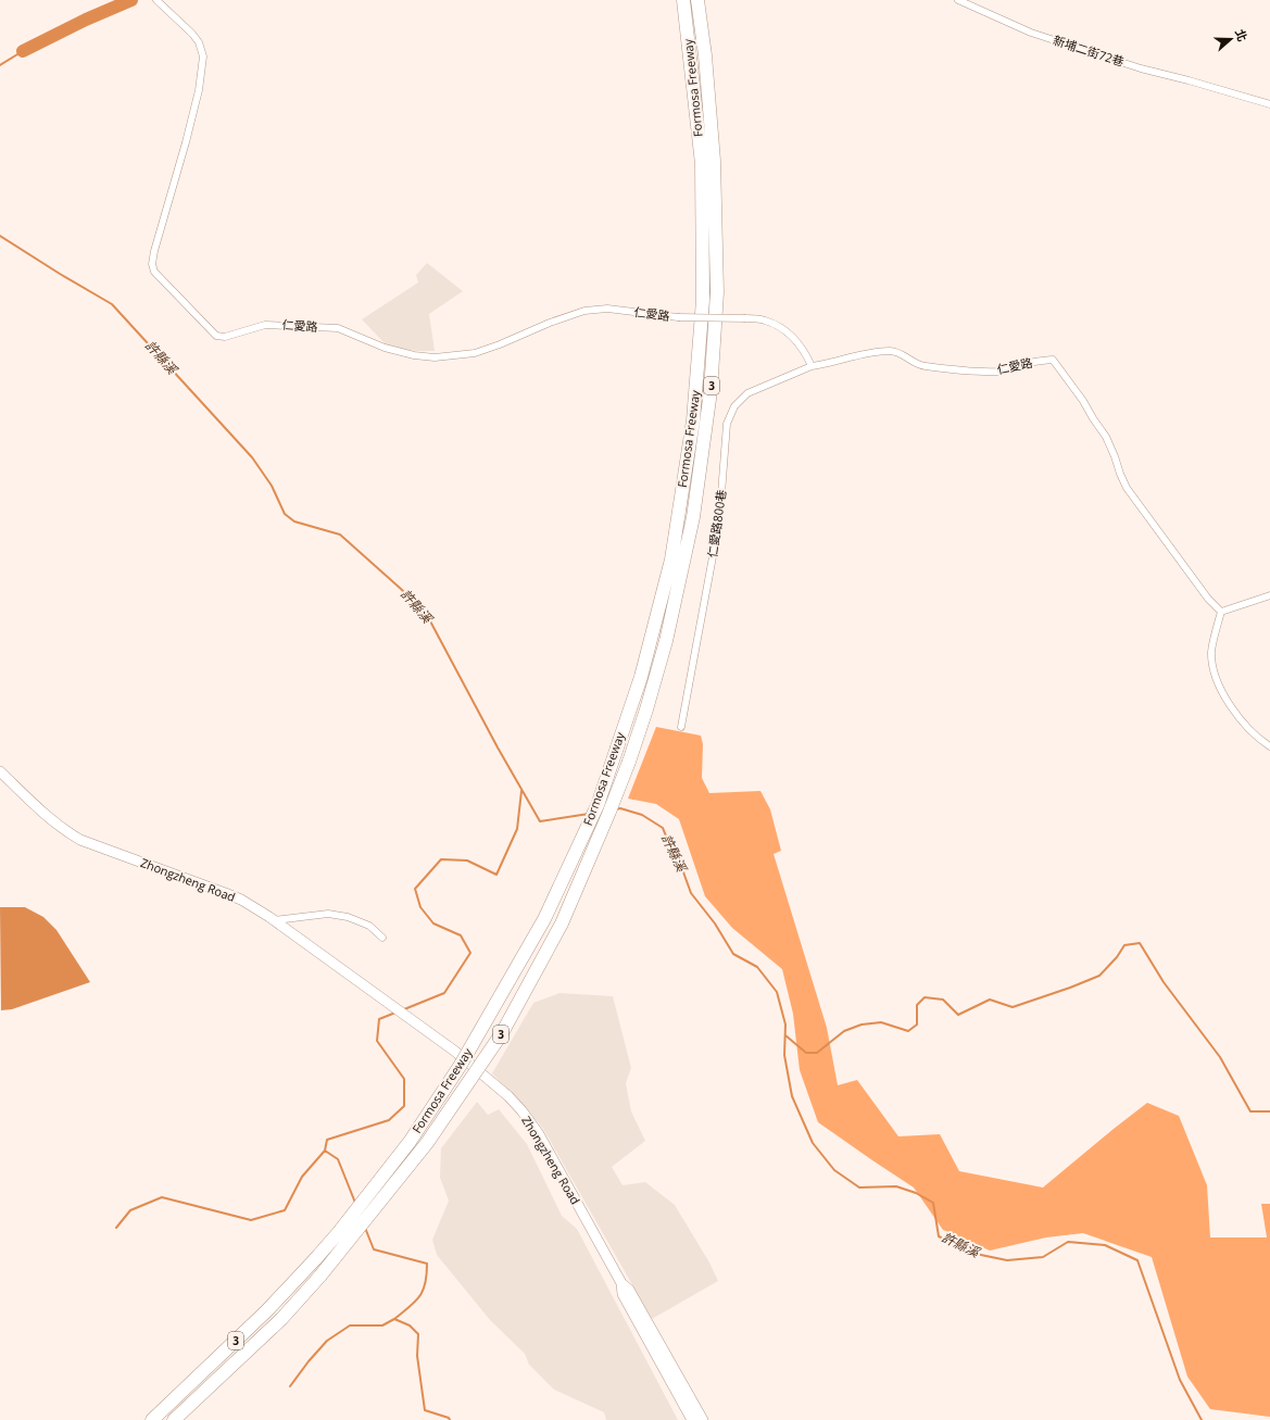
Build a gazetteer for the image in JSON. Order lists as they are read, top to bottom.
{
  "streets": {
    "highway": ["Formosa Freeway", "3"],
    "main road": ["Zhongzheng Road"],
    "street": ["新埔二街72巷", "仁愛路", "仁愛路800巷"]
  },
  "crossings": [
    ["仁愛路", "仁愛路800巷"]
  ],
  "water": ["許縣溪"],
  "north": "right"
}
